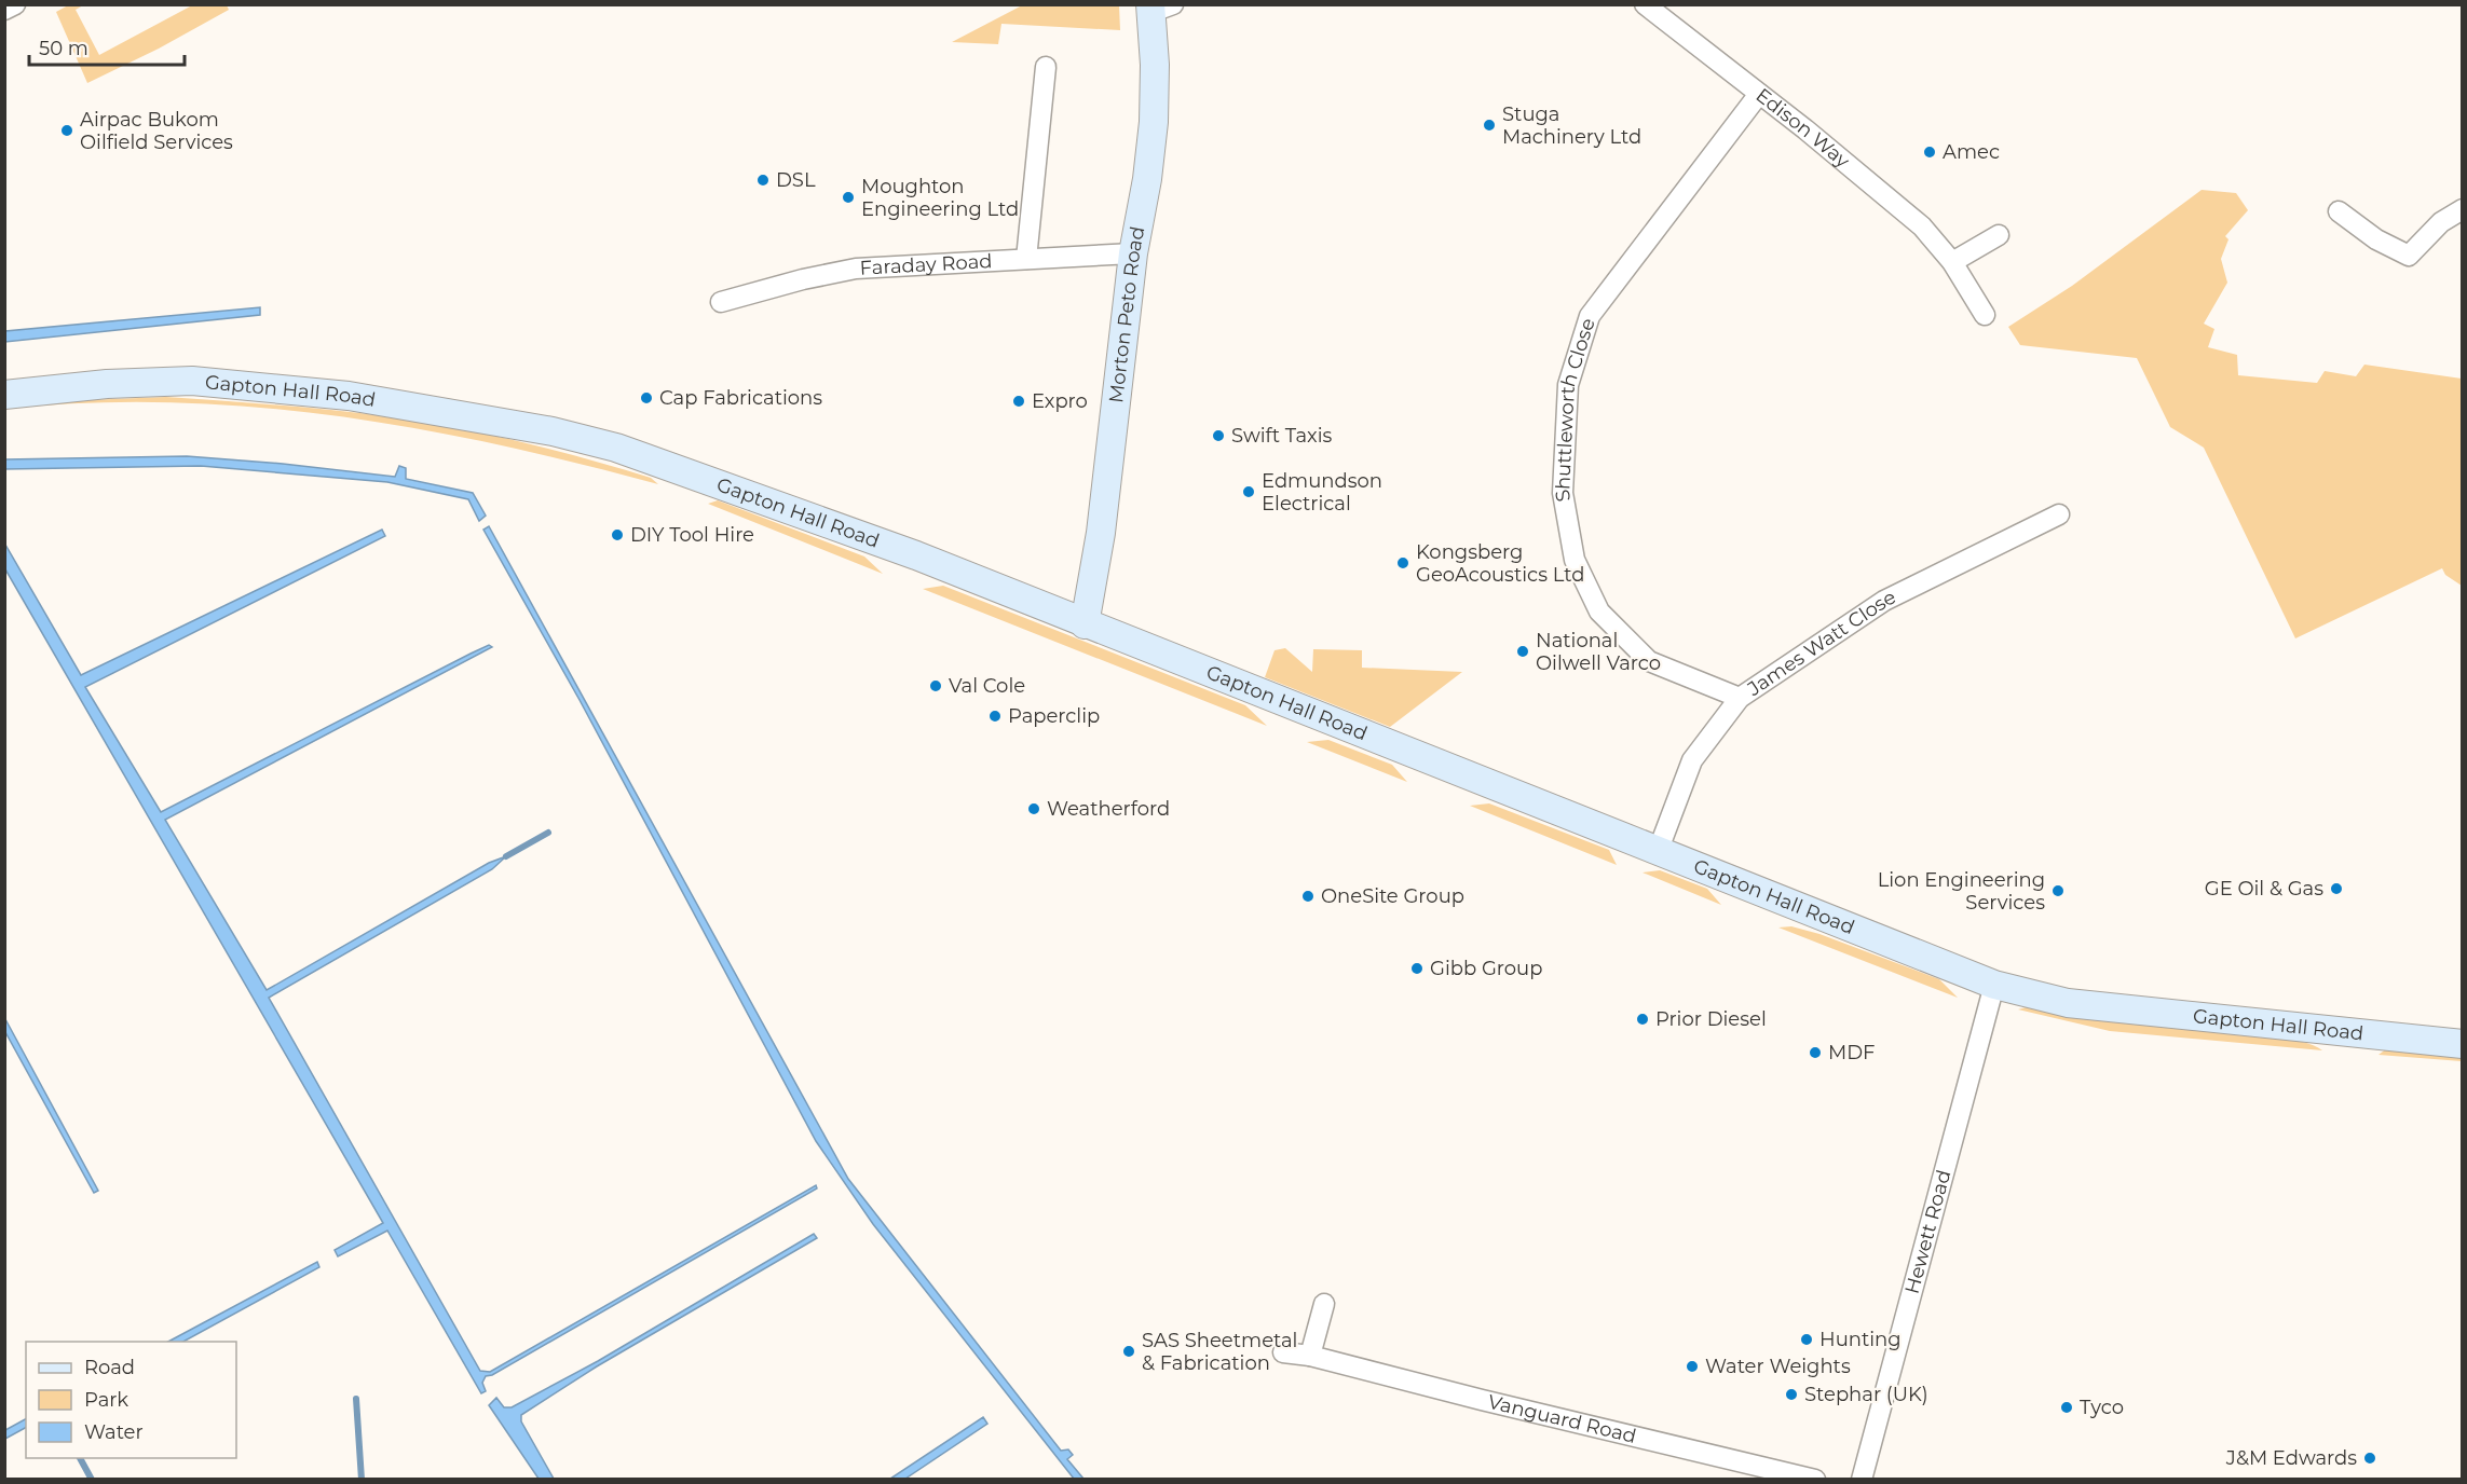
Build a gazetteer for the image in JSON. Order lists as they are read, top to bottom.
{
  "streets": {
    "street": [
      "Edison Way",
      "Faraday Road",
      "Morton Peto Road",
      "Gapton Hall Road",
      "Shuttleworth Close",
      "James Watt Close",
      "Hewett Road",
      "Vanguard Road"
    ]
  },
  "crossings": [
    ["Edison Way", "Shuttleworth Close"],
    ["Faraday Road", "Morton Peto Road"],
    ["Morton Peto Road", "Gapton Hall Road"],
    ["Gapton Hall Road", "James Watt Close"],
    ["Gapton Hall Road", "Hewett Road"],
    ["Shuttleworth Close", "James Watt Close"]
  ],
  "places": [
    "Stuga Machinery Ltd",
    "Airpac Bukom Oilfield Services",
    "Amec",
    "DSL",
    "Moughton Engineering Ltd",
    "Cap Fabrications",
    "Expro",
    "Swift Taxis",
    "Edmundson Electrical",
    "DIY Tool Hire",
    "Kongsberg GeoAcoustics Ltd",
    "National Oilwell Varco",
    "Val Cole",
    "Paperclip",
    "Weatherford",
    "GE Oil & Gas",
    "Lion Engineering Services",
    "OneSite Group",
    "Gibb Group",
    "Prior Diesel",
    "MDF",
    "Hunting",
    "SAS Sheetmetal & Fabrication",
    "Water Weights",
    "Stephar (UK)",
    "Tyco",
    "J&M Edwards"
  ],
  "legend": ["Road", "Park", "Water"],
  "scale_bar": "50 m"
}
